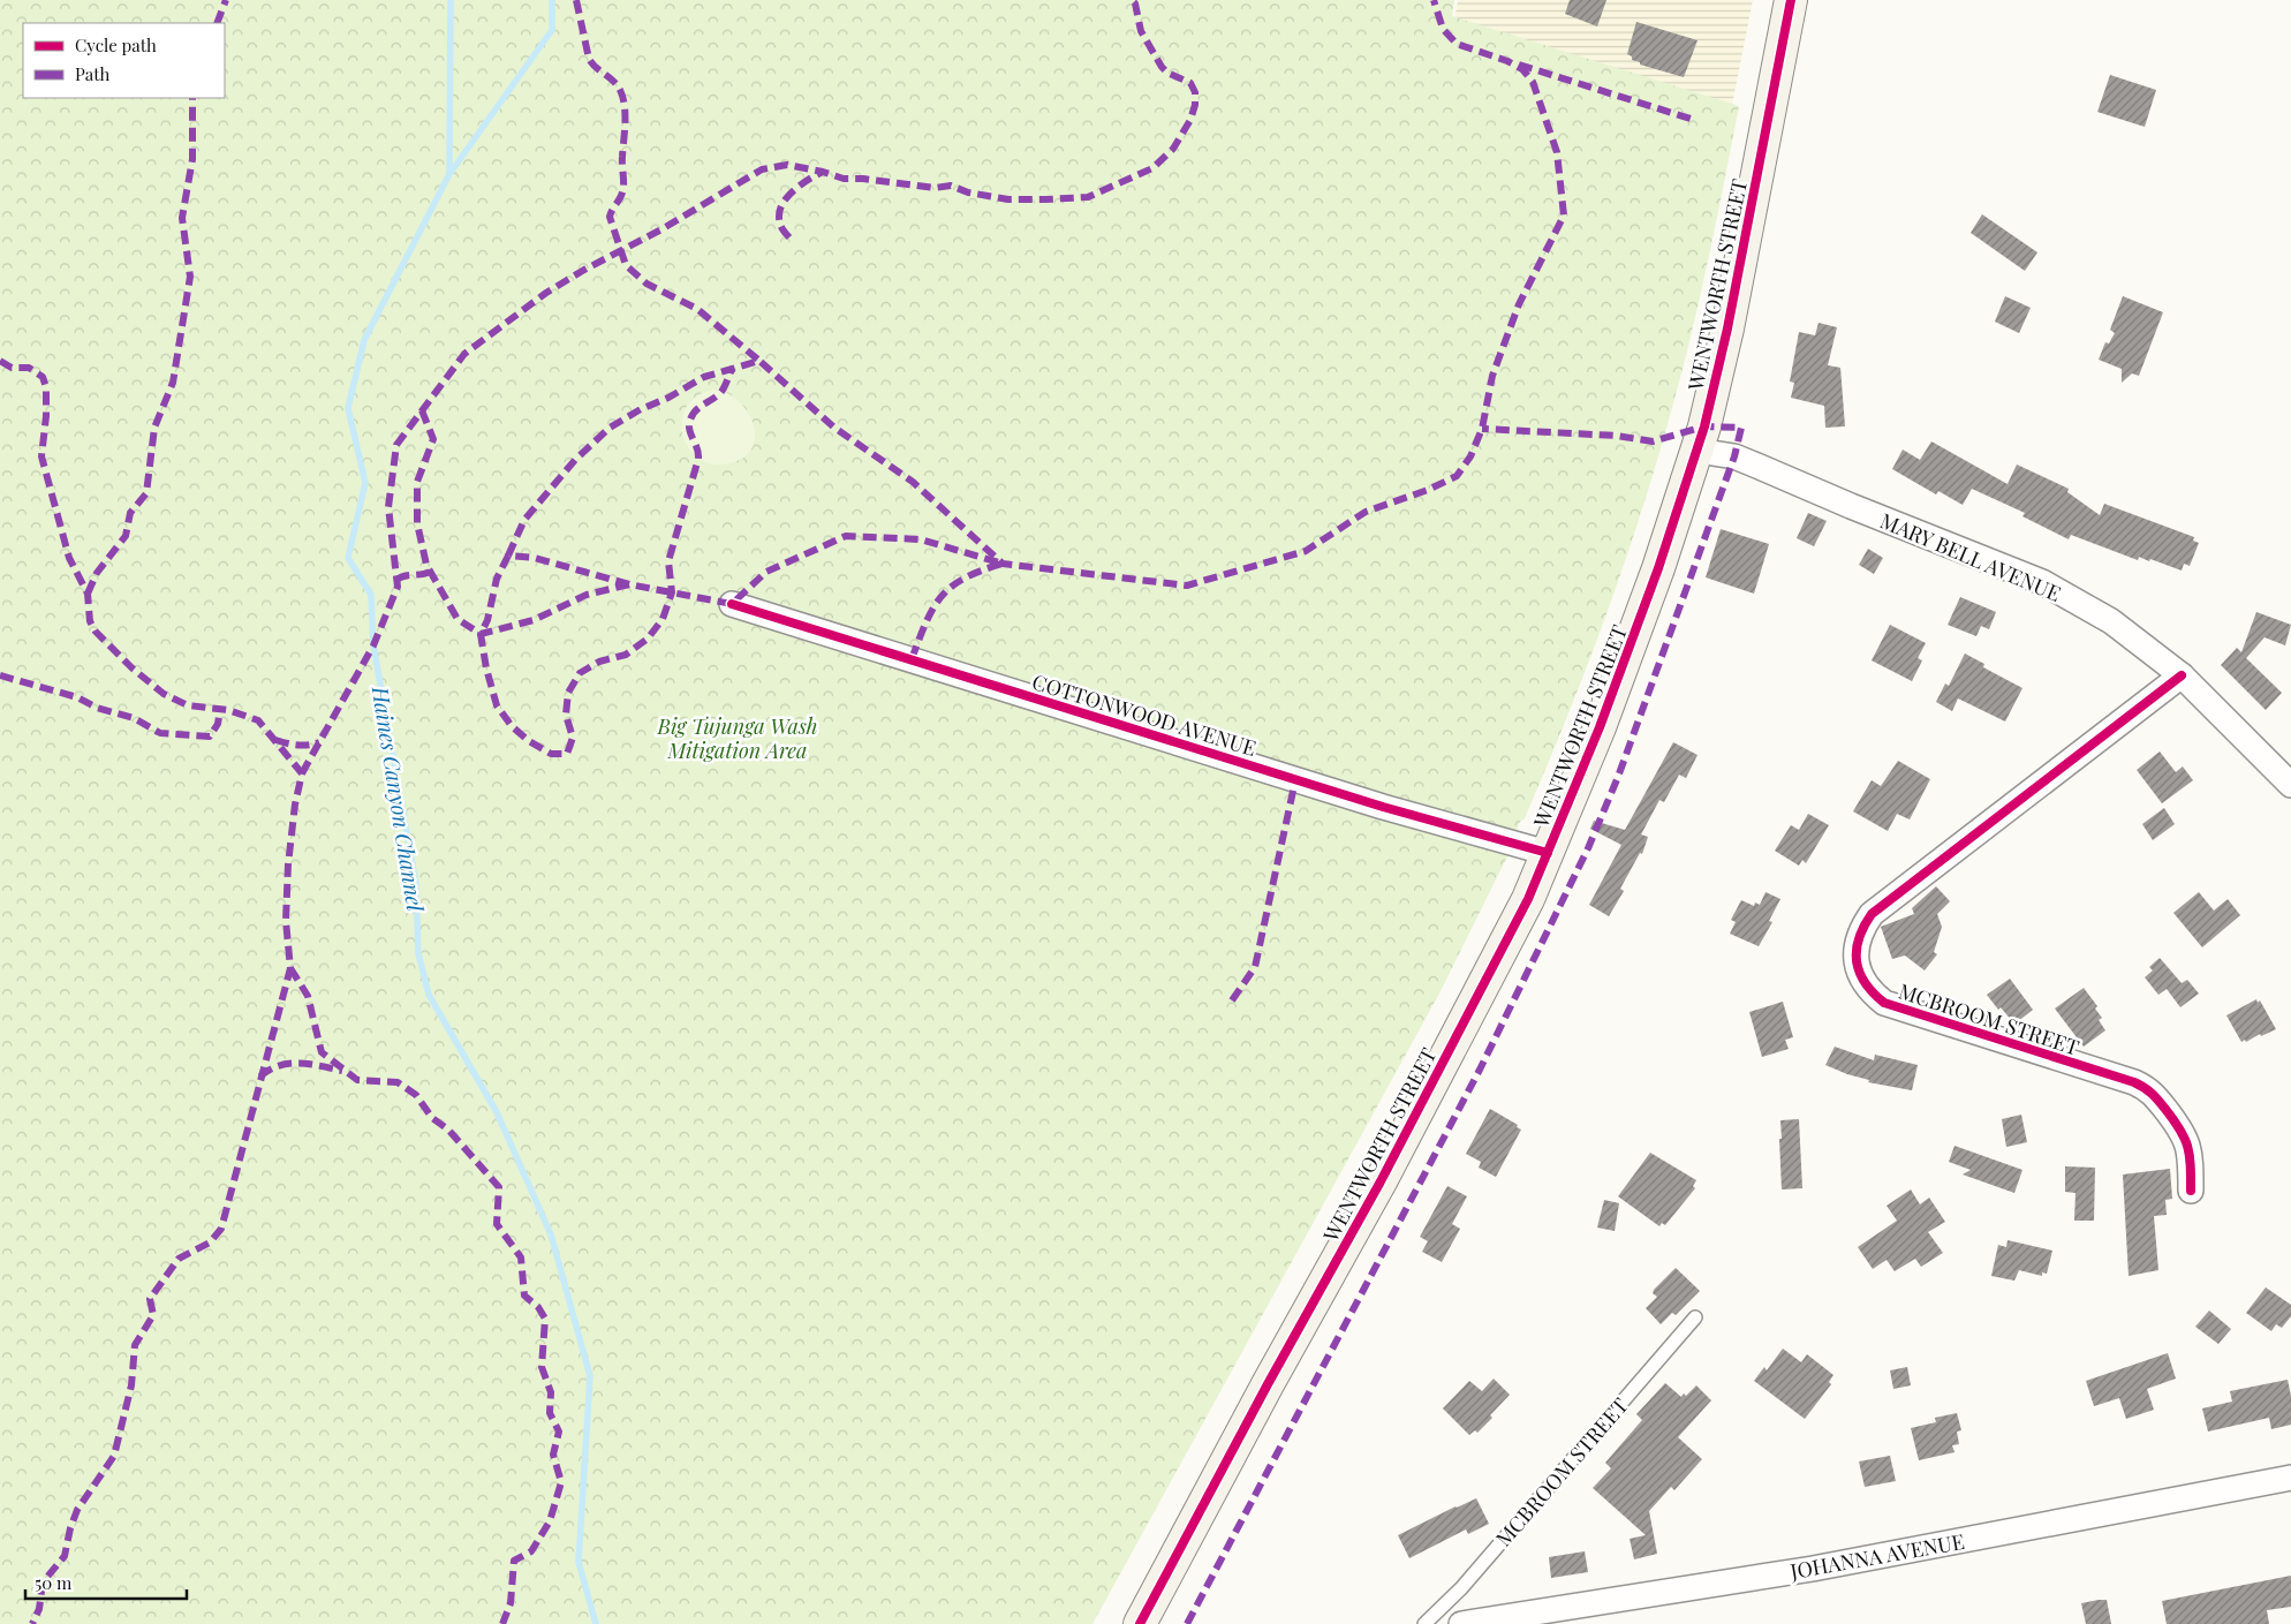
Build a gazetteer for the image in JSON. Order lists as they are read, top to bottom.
{
  "streets": {
    "main road": ["WENTWORTH STREET"],
    "street": [
      "MARY BELL AVENUE",
      "COTTONWOOD AVENUE",
      "MCBROOM STREET",
      "JOHANNA AVENUE"
    ]
  },
  "crossings": [
    ["WENTWORTH STREET", "MARY BELL AVENUE"],
    ["WENTWORTH STREET", "COTTONWOOD AVENUE"],
    ["MARY BELL AVENUE", "MCBROOM STREET"]
  ],
  "water": ["Haines Canyon Channel"],
  "parks": ["Big Tujunga Wash Mitigation Area"],
  "legend": ["Cycle path", "Path"],
  "scale_bar": "50 m"
}
